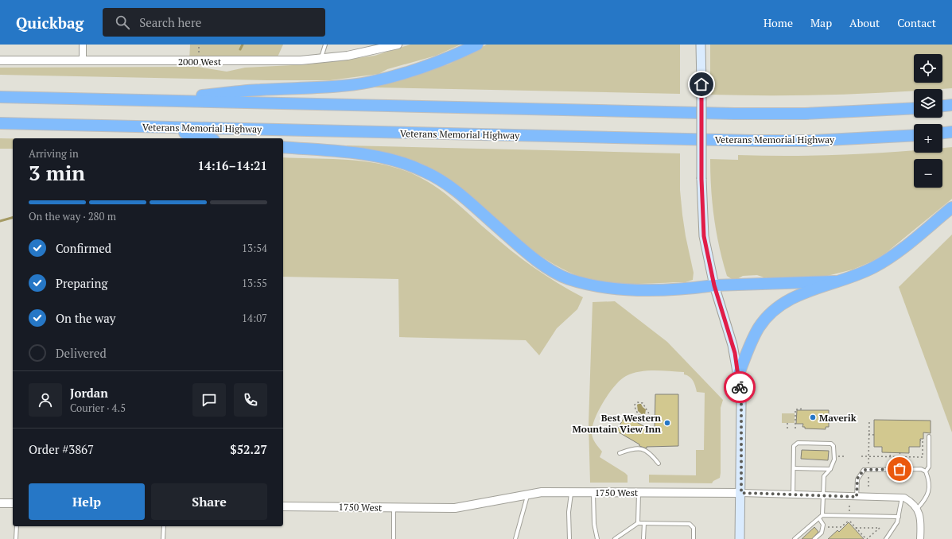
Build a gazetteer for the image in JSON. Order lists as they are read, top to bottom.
{
  "streets": {
    "highway": ["Veterans Memorial Highway"],
    "street": ["2000 West", "1750 West"]
  },
  "places": ["Maverik", "Best Western Mountain View Inn"],
  "page": {
    "header": "Quickbag",
    "search": "Search here",
    "nav": [
      "Home",
      "Map",
      "About",
      "Contact"
    ],
    "map_buttons": ["+", "−"],
    "heading": ["3 min", "Arriving in", "14:16–14:21"],
    "panel": [
      "Jordan",
      "Courier · 4.5",
      "Order #3867",
      "$52.27"
    ],
    "bar": "On the way · 280 m",
    "list": [
      ["Confirmed", "13:54"],
      ["Preparing", "13:55"],
      ["On the way", "14:07"],
      "Delivered"
    ],
    "buttons": ["Help", "Share"]
  }
}
